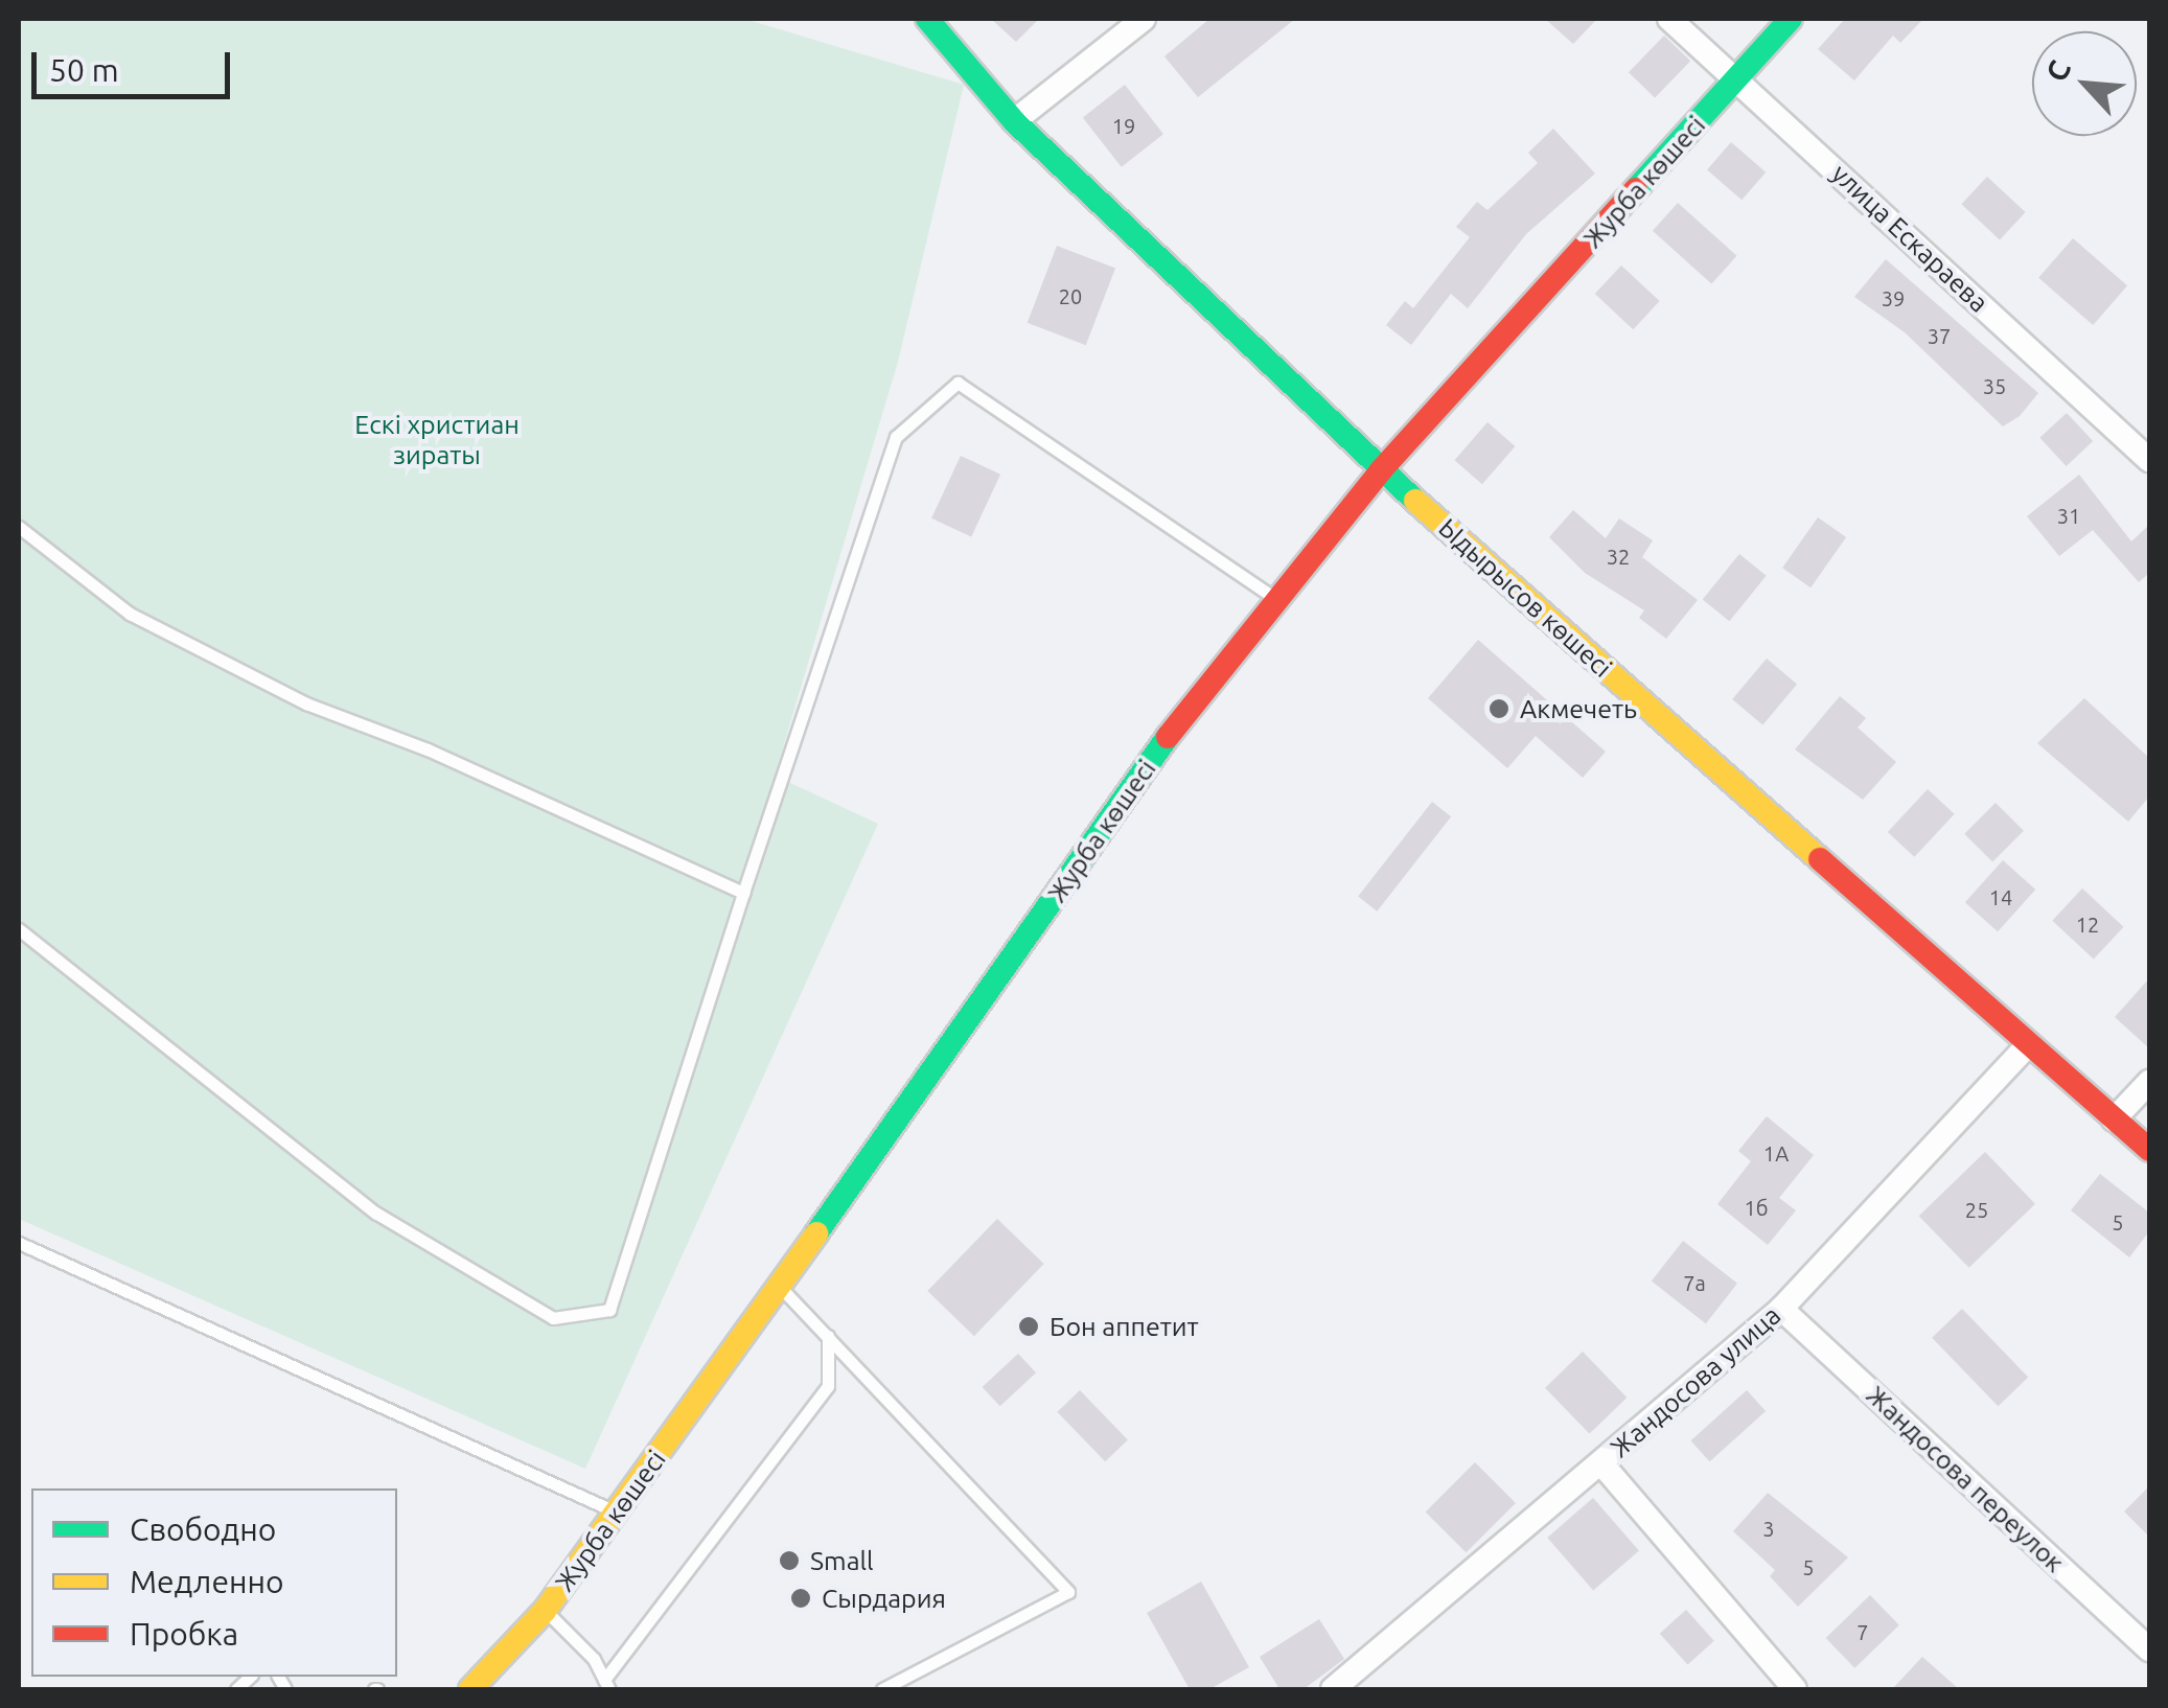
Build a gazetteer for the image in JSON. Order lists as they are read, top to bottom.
{
  "streets": {
    "street": [
      "Журба көшесі",
      "улица Ескараева",
      "Ыдырысов көшесі",
      "Жандосова улица",
      "Жандосова переулок"
    ]
  },
  "crossings": [
    ["Журба көшесі", "улица Ескараева"],
    ["Журба көшесі", "Ыдырысов көшесі"],
    ["Ыдырысов көшесі", "Жандосова улица"],
    ["Жандосова улица", "Жандосова переулок"]
  ],
  "parks": ["Ескі христиан зираты"],
  "places": [
    "Акмечеть",
    "Бон аппетит",
    "Small",
    "Сырдария"
  ],
  "house_numbers": [
    "19",
    "20",
    "39",
    "37",
    "35",
    "31",
    "32",
    "14",
    "12",
    "1А",
    "1б",
    "25",
    "5",
    "7а",
    "3",
    "5",
    "7"
  ],
  "legend": ["Свободно", "Медленно", "Пробка"],
  "scale_bar": "50 m",
  "north": "top left"
}
